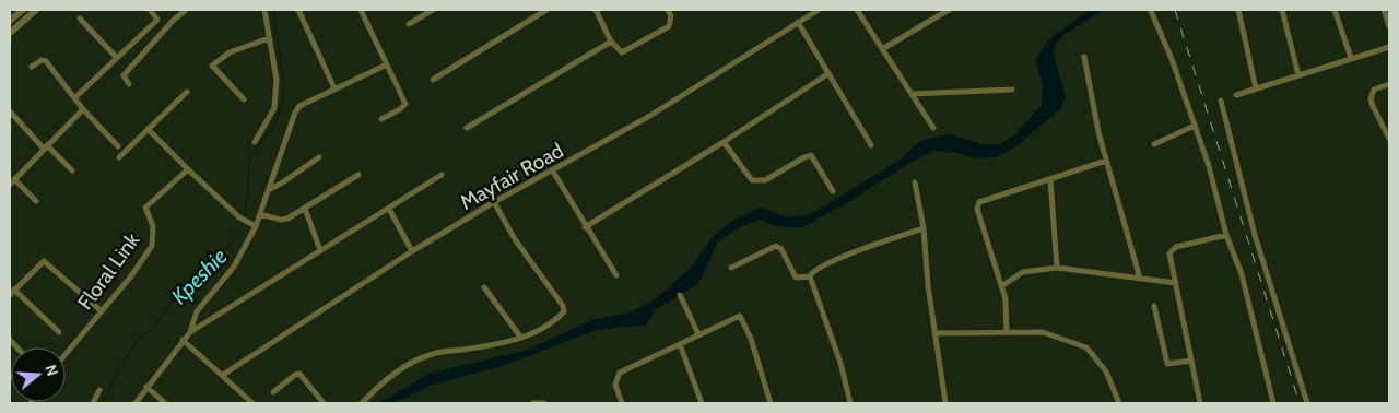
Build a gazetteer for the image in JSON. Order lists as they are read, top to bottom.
{
  "streets": {
    "street": ["Mayfair Road", "Floral Link"]
  },
  "water": ["Kpeshie"],
  "north": "right"
}
